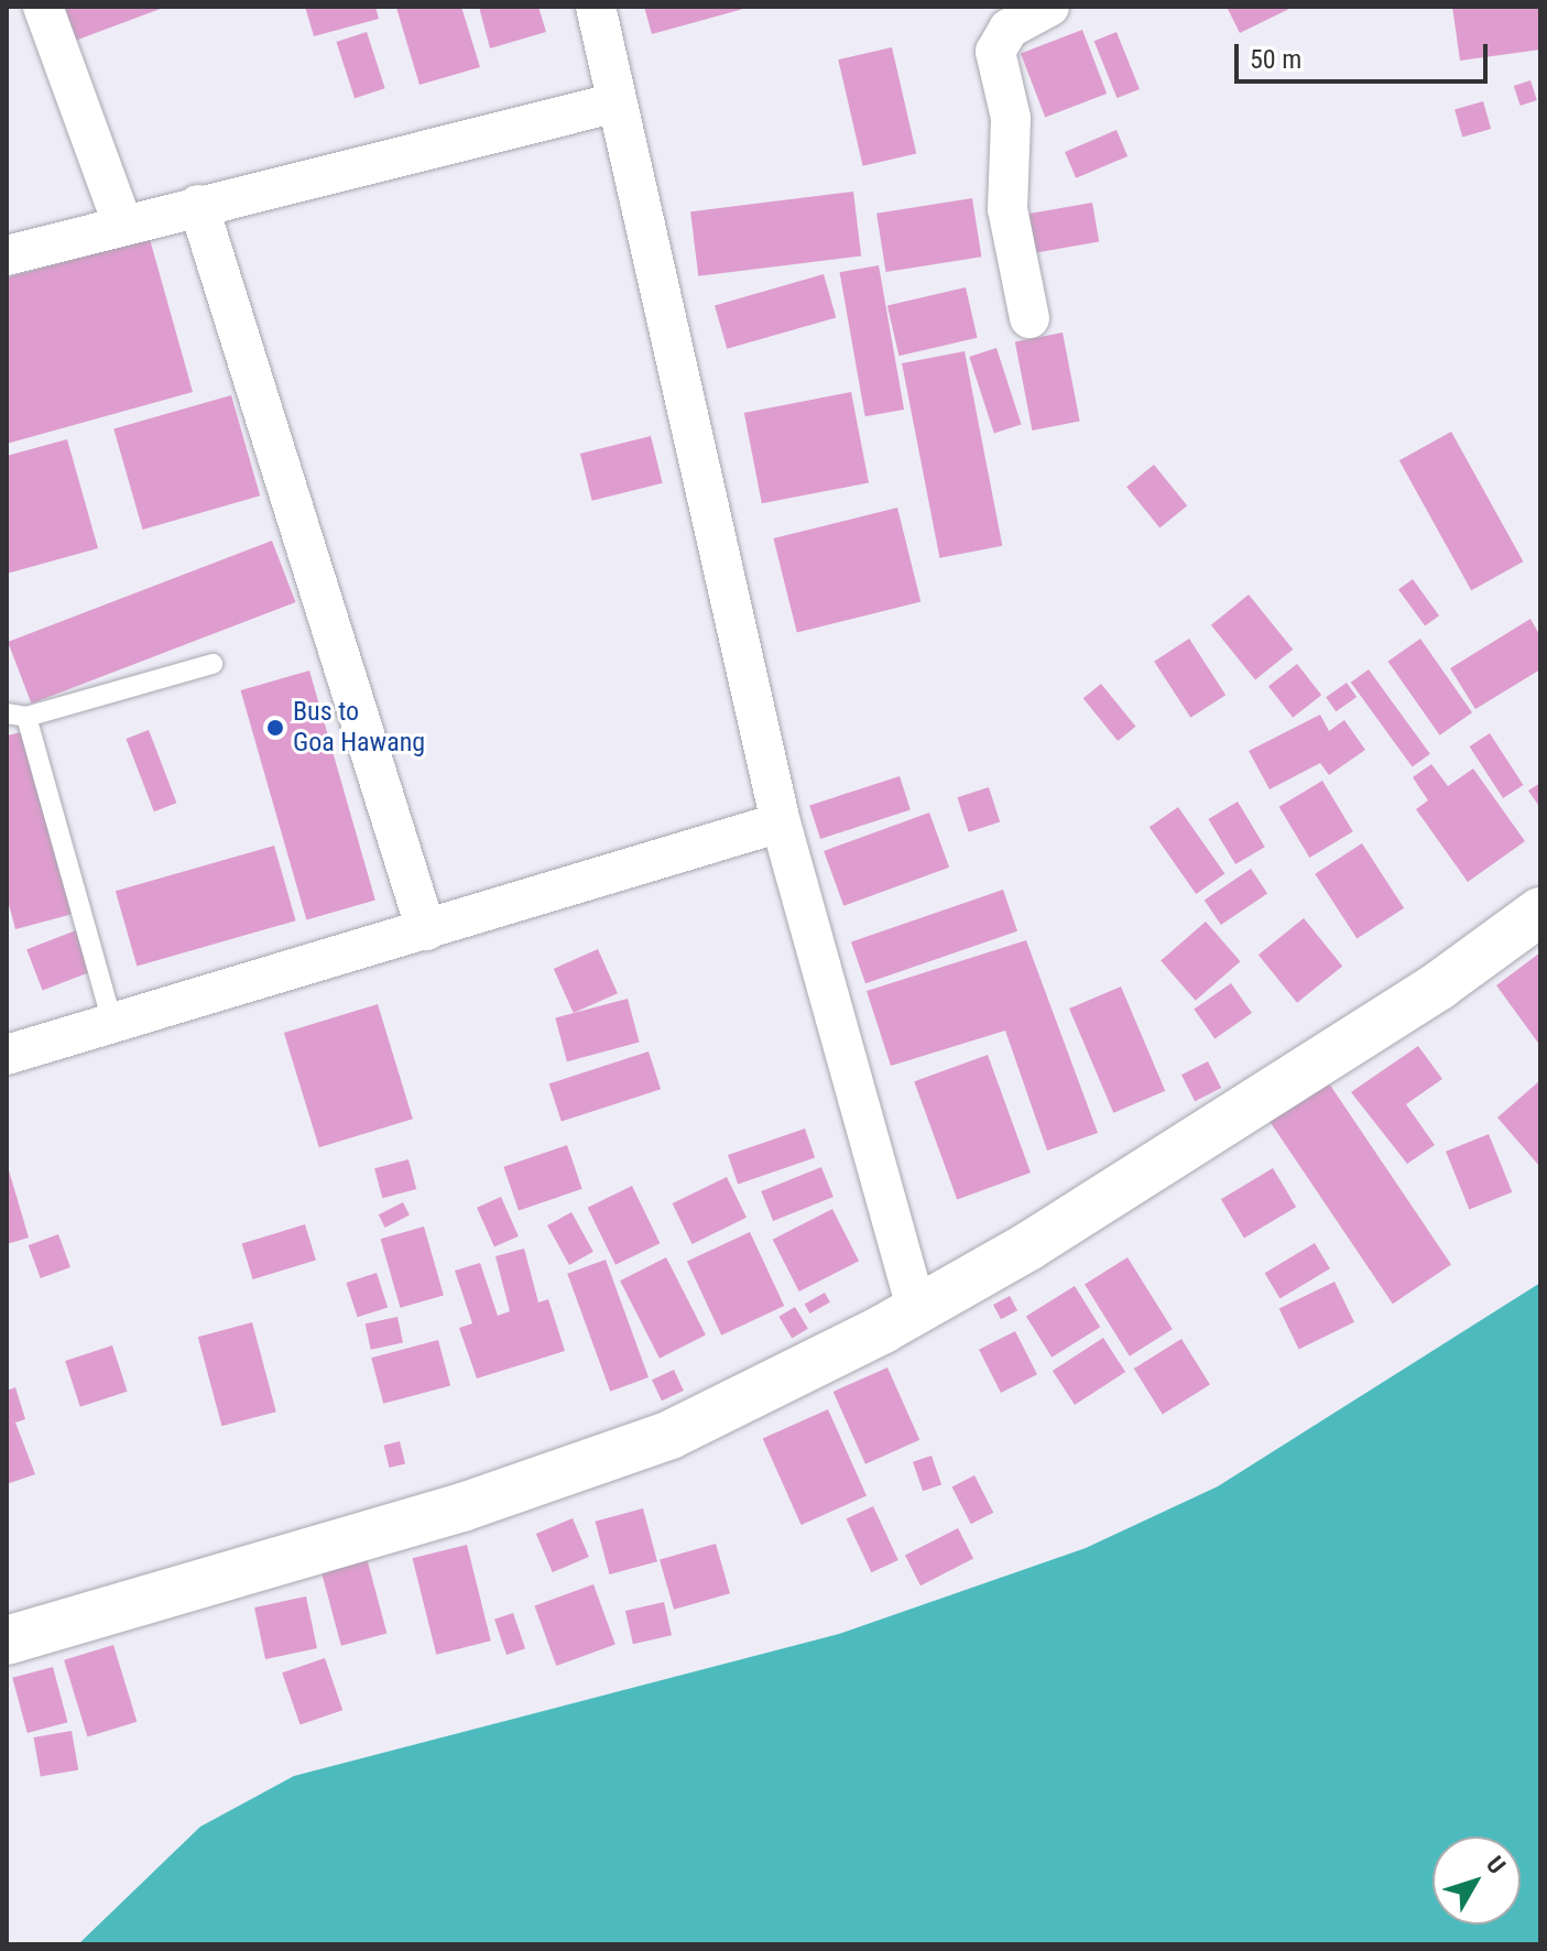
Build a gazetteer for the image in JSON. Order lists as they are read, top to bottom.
{
  "places": ["Bus to Goa Hawang"],
  "scale_bar": "50 m",
  "north": "top right"
}
